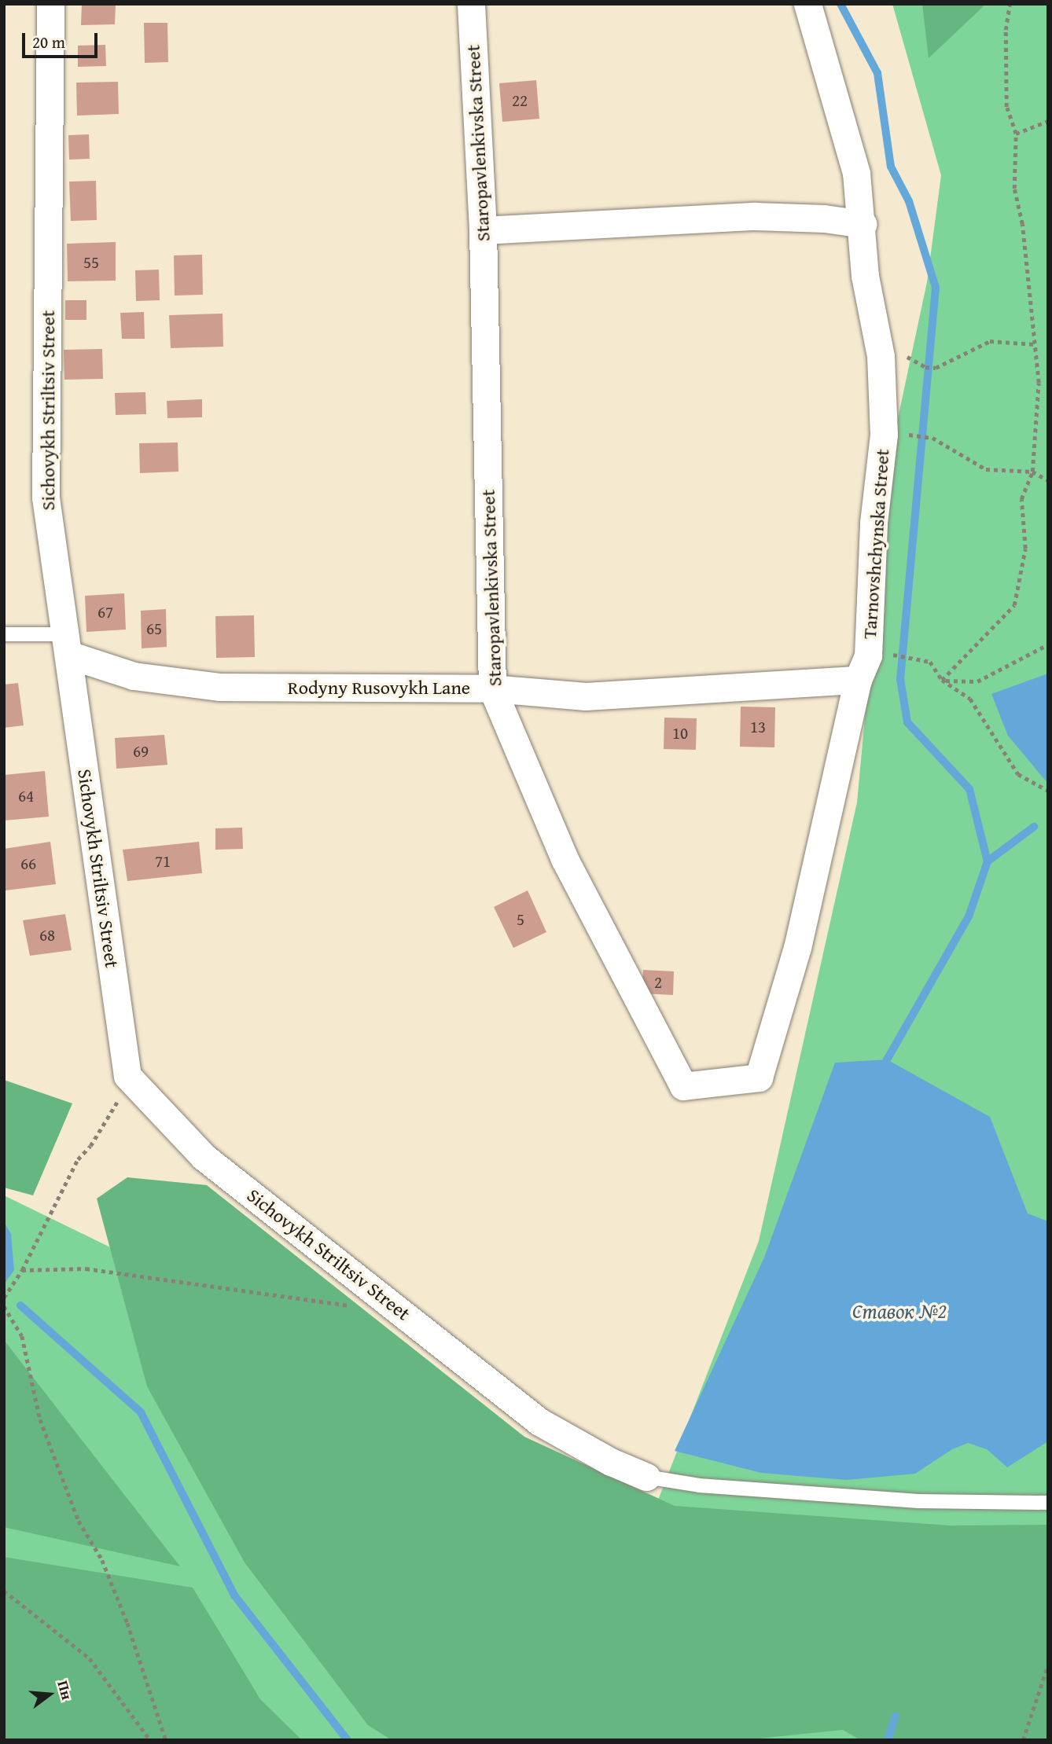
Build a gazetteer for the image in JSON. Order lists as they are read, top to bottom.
{
  "streets": {
    "street": [
      "Staropavlenkivska Street",
      "Sichovykh Striltsiv Street",
      "Tarnovshchynska Street",
      "Rodyny Rusovykh Lane"
    ]
  },
  "crossings": [
    ["Staropavlenkivska Street", "Tarnovshchynska Street"],
    ["Staropavlenkivska Street", "Rodyny Rusovykh Lane"],
    ["Sichovykh Striltsiv Street", "Rodyny Rusovykh Lane"],
    ["Tarnovshchynska Street", "Rodyny Rusovykh Lane"]
  ],
  "water": ["Ставок №2"],
  "house_numbers": [
    "22",
    "55",
    "67",
    "65",
    "13",
    "10",
    "69",
    "64",
    "71",
    "66",
    "5",
    "68",
    "2"
  ],
  "scale_bar": "20 m",
  "north": "right"
}
